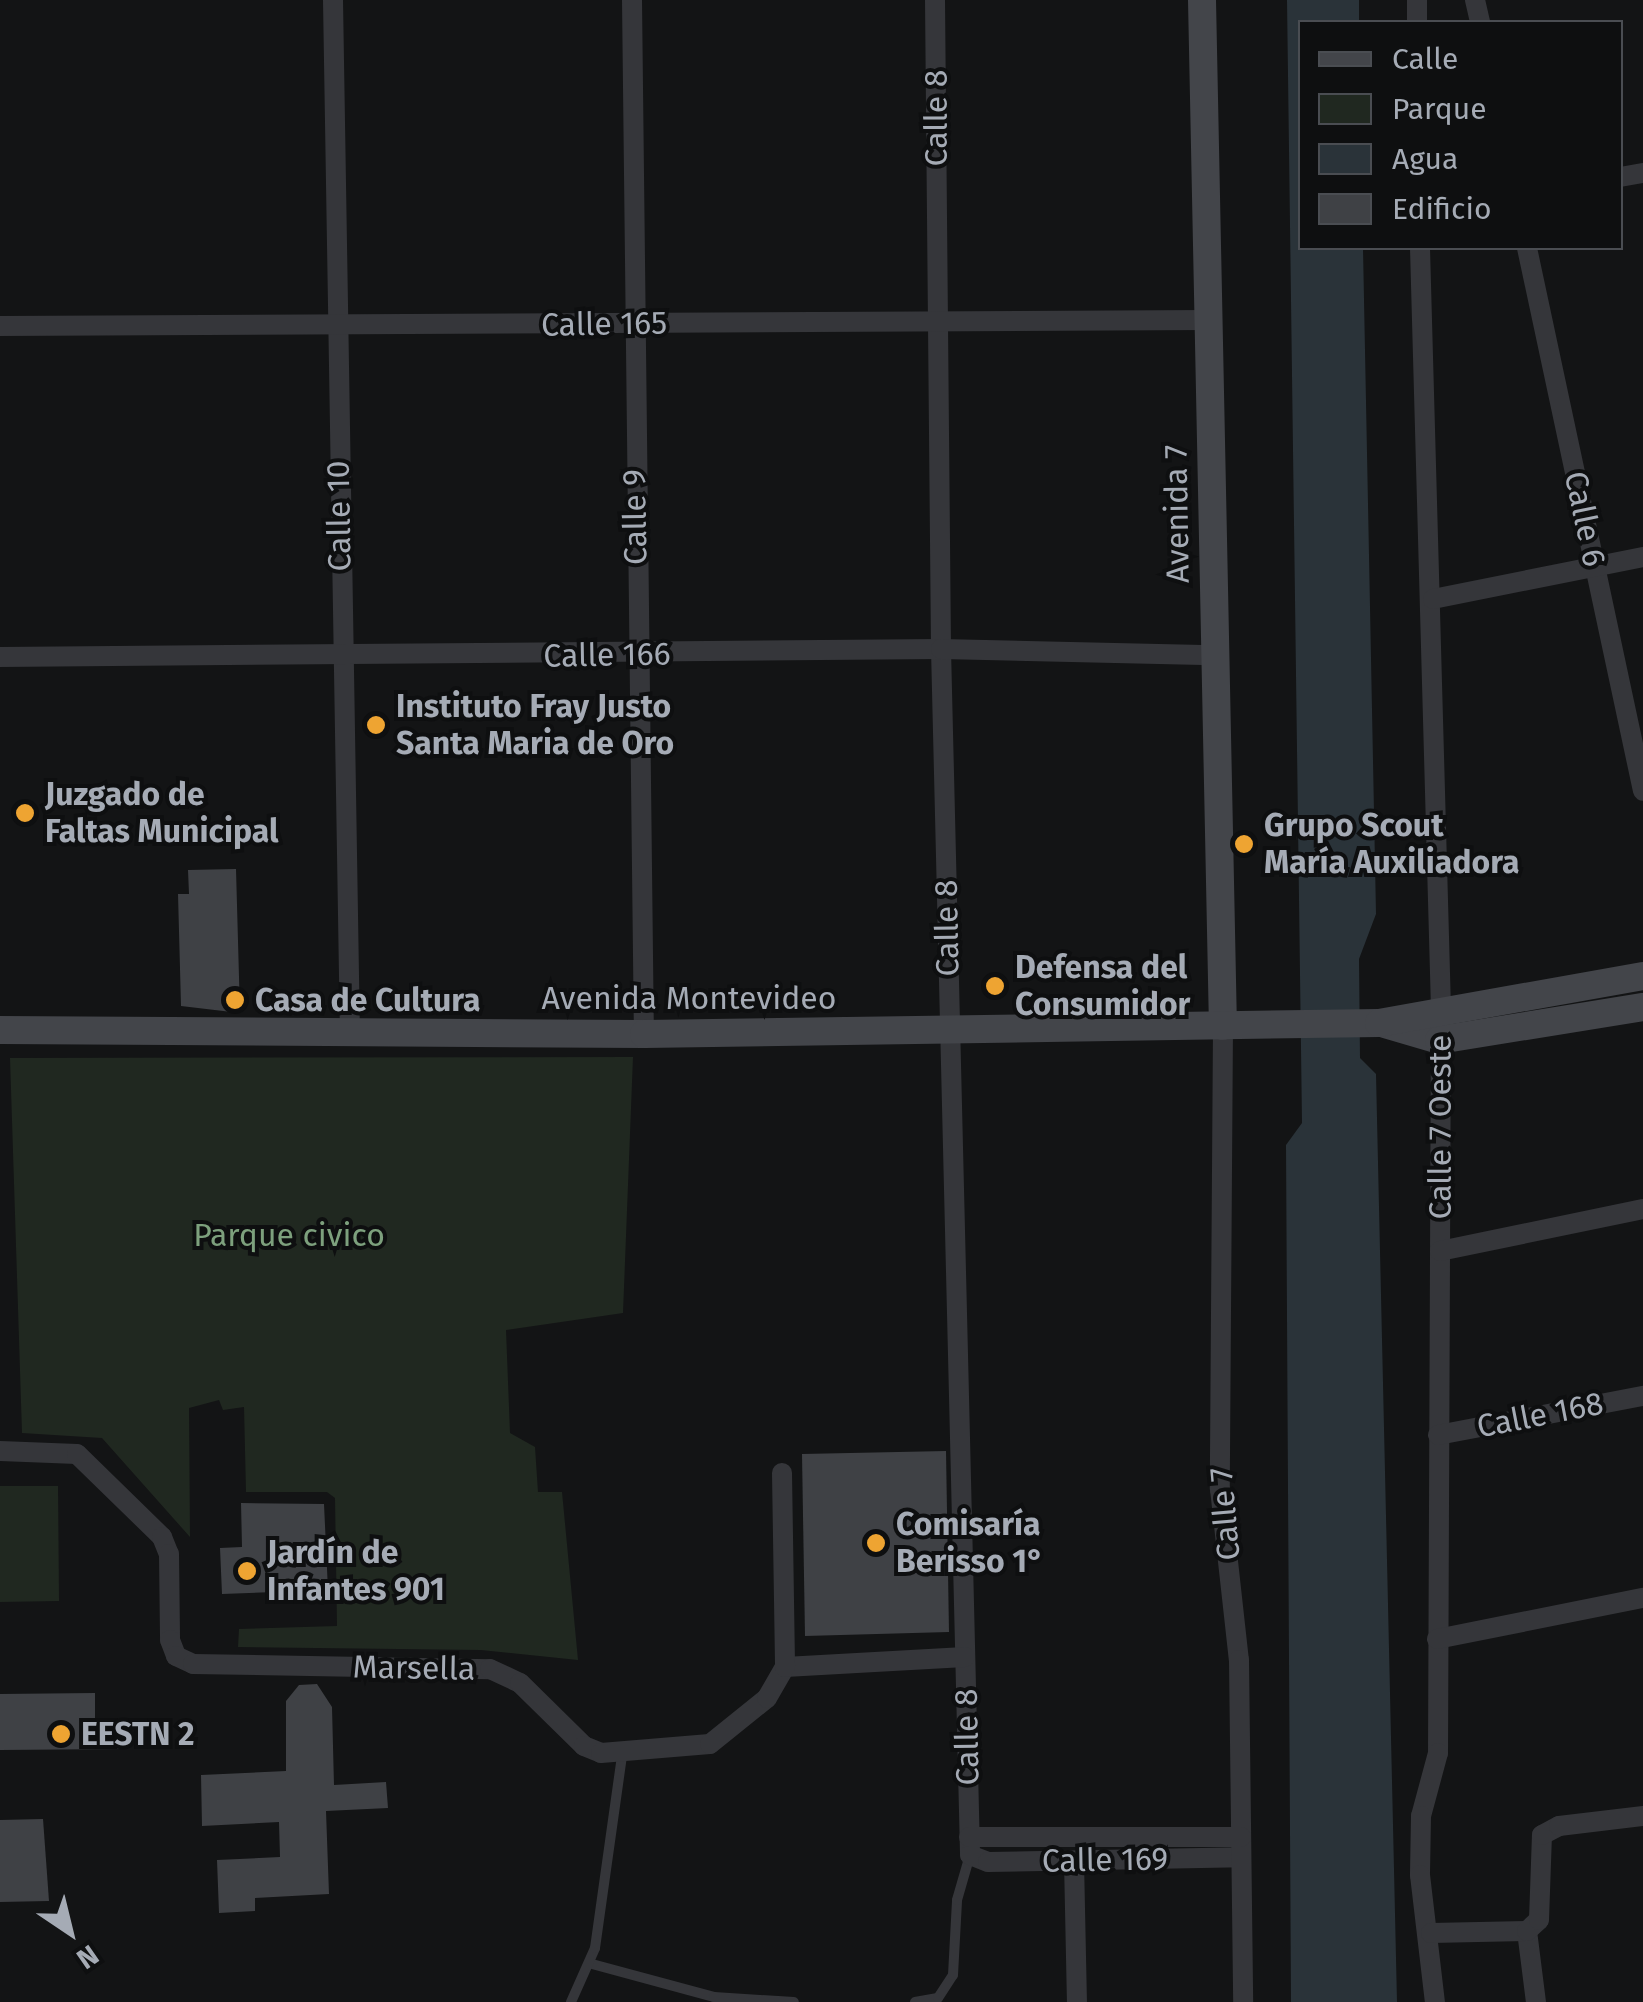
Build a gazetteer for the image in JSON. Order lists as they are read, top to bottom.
{
  "streets": {
    "main road": ["Avenida 7", "Avenida Montevideo"],
    "street": [
      "Calle 8",
      "Calle 165",
      "Calle 10",
      "Calle 9",
      "Calle 6",
      "Calle 166",
      "Calle 7 Oeste",
      "Calle 168",
      "Calle 7",
      "Marsella",
      "Calle 169"
    ]
  },
  "crossings": [
    ["Calle 8", "Calle 165"],
    ["Calle 8", "Calle 166"],
    ["Calle 8", "Avenida Montevideo"],
    ["Calle 8", "Calle 169"],
    ["Calle 165", "Avenida 7"],
    ["Calle 165", "Calle 10"],
    ["Calle 165", "Calle 9"],
    ["Avenida 7", "Calle 166"],
    ["Avenida 7", "Avenida Montevideo"],
    ["Avenida 7", "Calle 7"],
    ["Calle 10", "Calle 166"],
    ["Calle 10", "Avenida Montevideo"],
    ["Calle 9", "Calle 166"],
    ["Calle 9", "Avenida Montevideo"],
    ["Avenida Montevideo", "Calle 7 Oeste"],
    ["Avenida Montevideo", "Calle 7"],
    ["Calle 7 Oeste", "Calle 168"],
    ["Calle 7", "Calle 169"]
  ],
  "parks": ["Parque civico"],
  "places": [
    "Instituto Fray Justo Santa Maria de Oro",
    "Juzgado de Faltas Municipal",
    "Grupo Scout María Auxiliadora",
    "Defensa del Consumidor",
    "Casa de Cultura",
    "Comisaría Berisso 1°",
    "Jardín de Infantes 901",
    "EESTN 2"
  ],
  "legend": [
    "Calle",
    "Parque",
    "Agua",
    "Edificio"
  ],
  "north": "bottom right"
}
